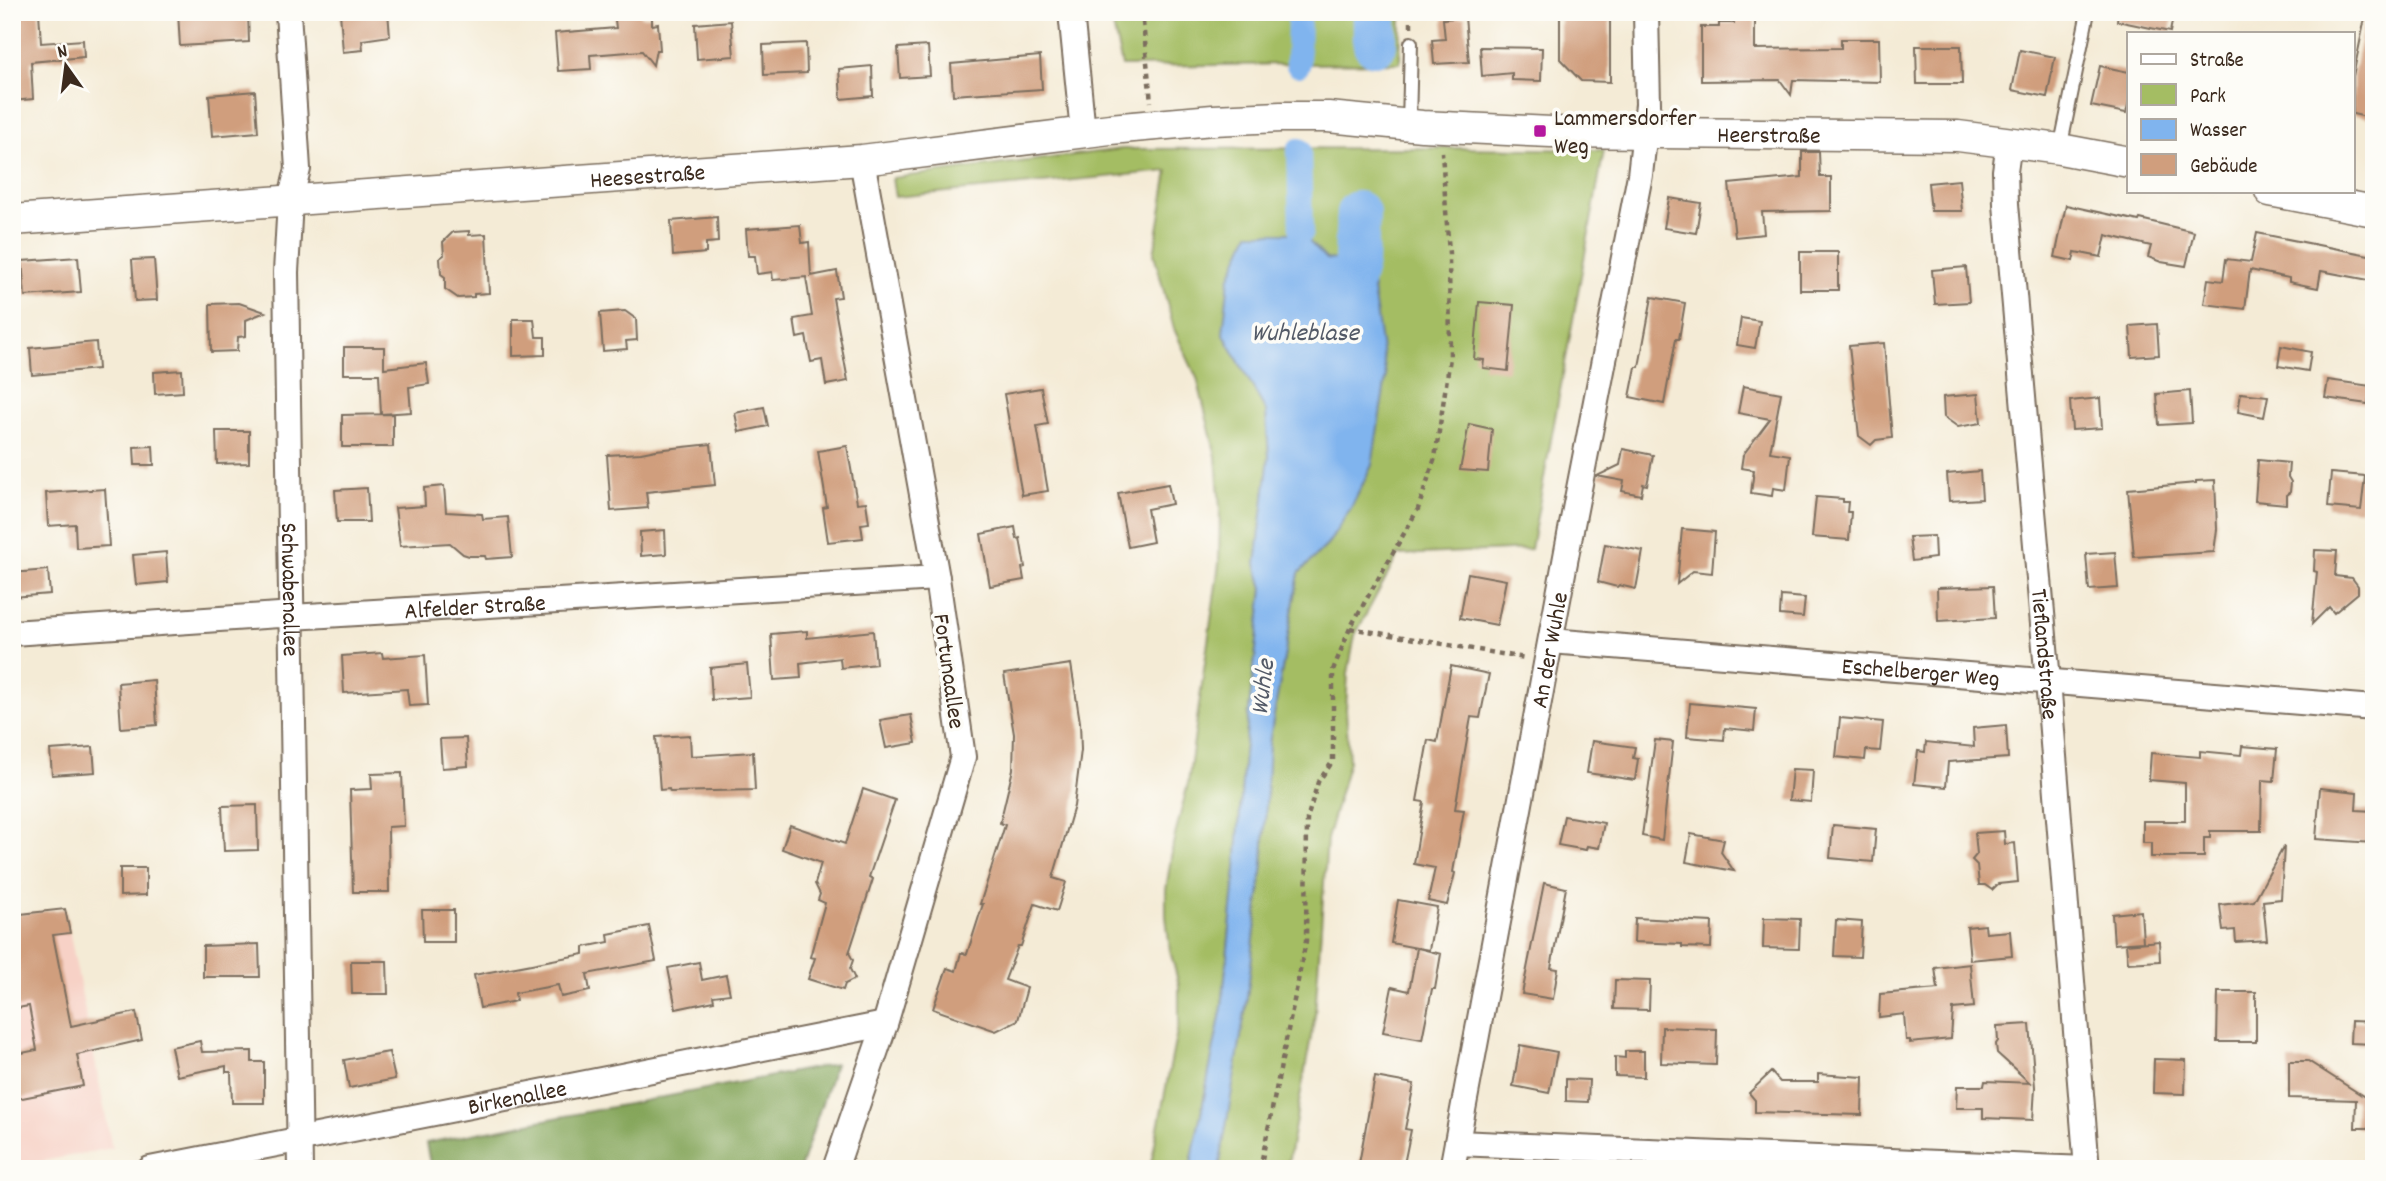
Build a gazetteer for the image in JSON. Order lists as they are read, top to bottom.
{
  "streets": {
    "street": [
      "Heerstraße",
      "Heesestraße",
      "Schwabenallee",
      "Alfelder Straße",
      "An der Wuhle",
      "Tieflandstraße",
      "Eschelberger Weg",
      "Fortunaallee",
      "Birkenallee"
    ]
  },
  "crossings": [
    ["Heerstraße", "Heesestraße"],
    ["Heerstraße", "An der Wuhle"],
    ["Heerstraße", "Tieflandstraße"],
    ["Heesestraße", "Schwabenallee"],
    ["Heesestraße", "Fortunaallee"],
    ["Schwabenallee", "Alfelder Straße"],
    ["Schwabenallee", "Birkenallee"],
    ["Alfelder Straße", "Fortunaallee"],
    ["An der Wuhle", "Eschelberger Weg"],
    ["Tieflandstraße", "Eschelberger Weg"],
    ["Fortunaallee", "Birkenallee"]
  ],
  "water": ["Wuhleblase", "Wuhle"],
  "places": {
    "transit": ["Lammersdorfer Weg"]
  },
  "legend": [
    "Straße",
    "Park",
    "Wasser",
    "Gebäude"
  ],
  "north": "top"
}
